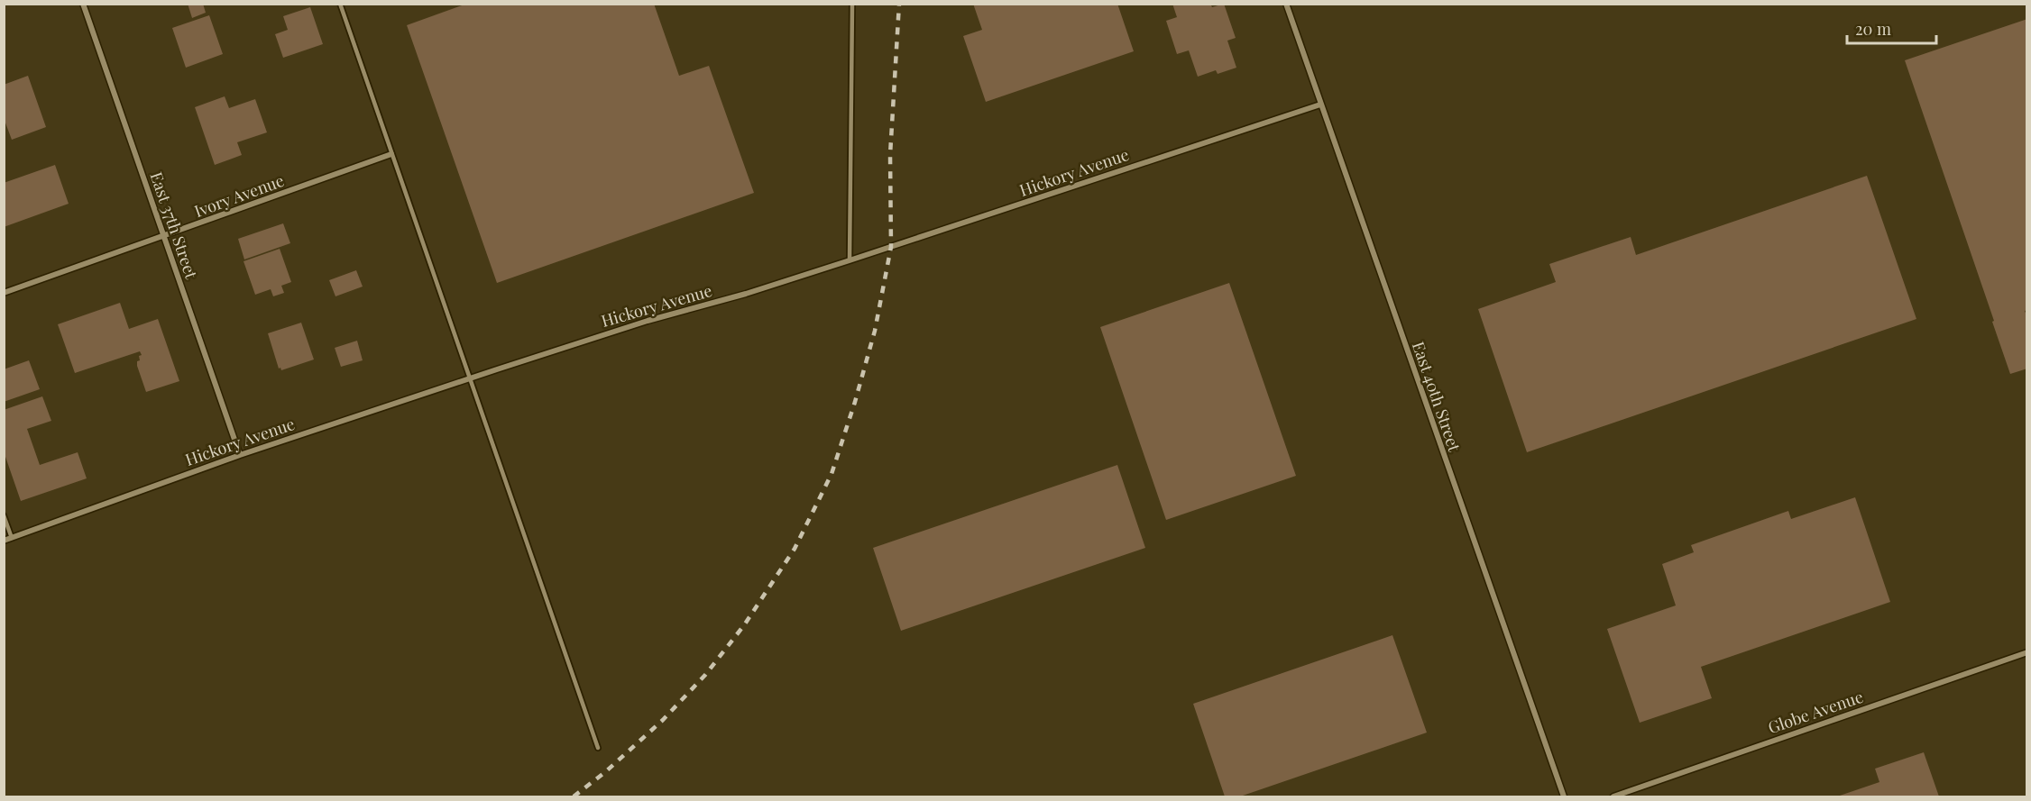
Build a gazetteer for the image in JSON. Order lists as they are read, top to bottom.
{
  "streets": {
    "street": [
      "Hickory Avenue",
      "Ivory Avenue",
      "East 37th Street",
      "East 40th Street",
      "Globe Avenue"
    ]
  },
  "crossings": [
    ["Hickory Avenue", "East 37th Street"],
    ["Hickory Avenue", "East 40th Street"],
    ["Ivory Avenue", "East 37th Street"]
  ],
  "scale_bar": "20 m"
}
